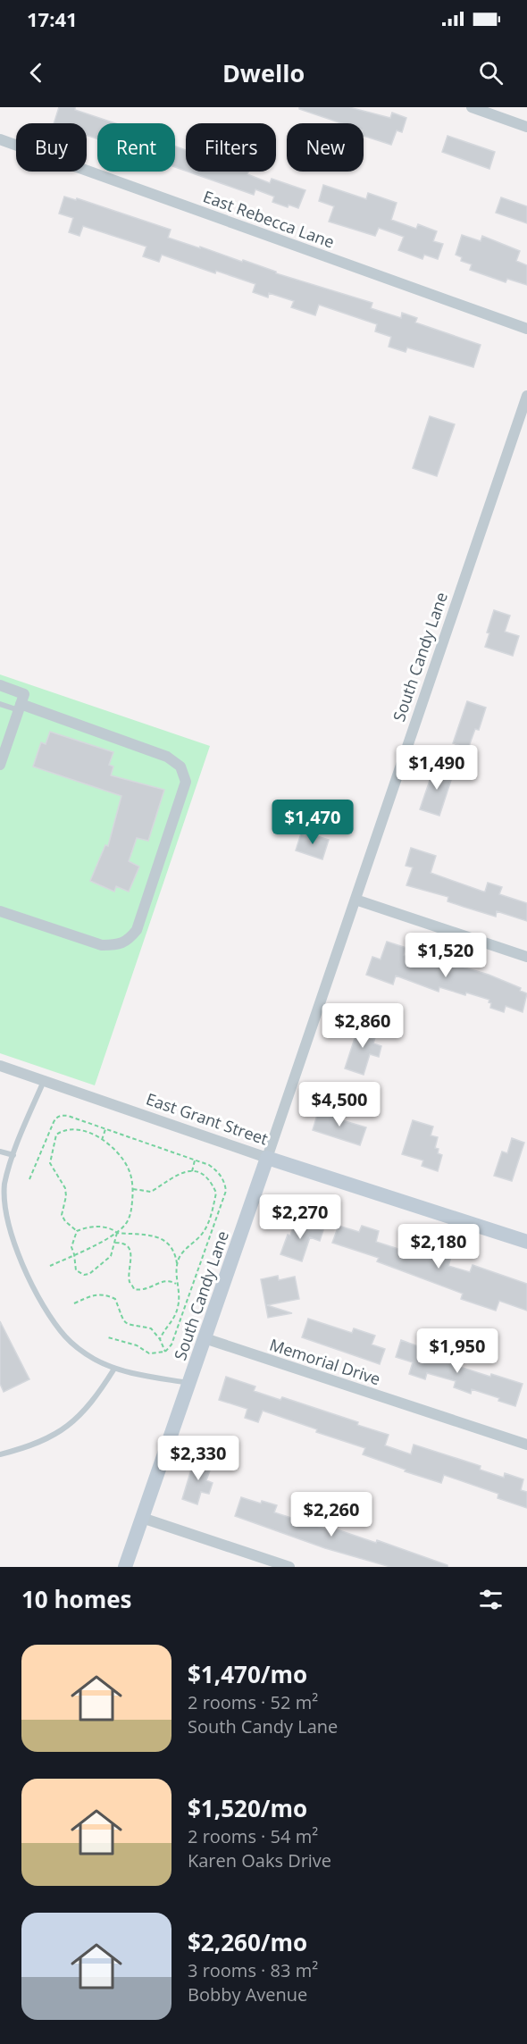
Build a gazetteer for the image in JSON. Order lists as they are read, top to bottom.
{
  "streets": {
    "main road": ["South Candy Lane", "East Grant Street"],
    "street": ["East Rebecca Lane", "Memorial Drive"]
  },
  "crossings": [
    ["South Candy Lane", "East Grant Street"],
    ["South Candy Lane", "Memorial Drive"]
  ],
  "page": {
    "status": "17:41",
    "header": "Dwello",
    "chip": [
      "Buy",
      "Rent",
      "Filters",
      "New"
    ],
    "price": [
      "$1,490",
      "$1,470",
      "$1,520",
      "$2,860",
      "$4,500",
      "$2,270",
      "$2,180",
      "$1,950",
      "$2,330",
      "$2,260"
    ],
    "heading": "10 homes",
    "list": [
      {
        "name": "$1,470/mo",
        "note": "2 rooms · 52 m² · South Candy Lane"
      },
      {
        "name": "$1,520/mo",
        "note": "2 rooms · 54 m² · Karen Oaks Drive"
      },
      {
        "name": "$2,260/mo",
        "note": "3 rooms · 83 m² · Bobby Avenue"
      }
    ]
  }
}
